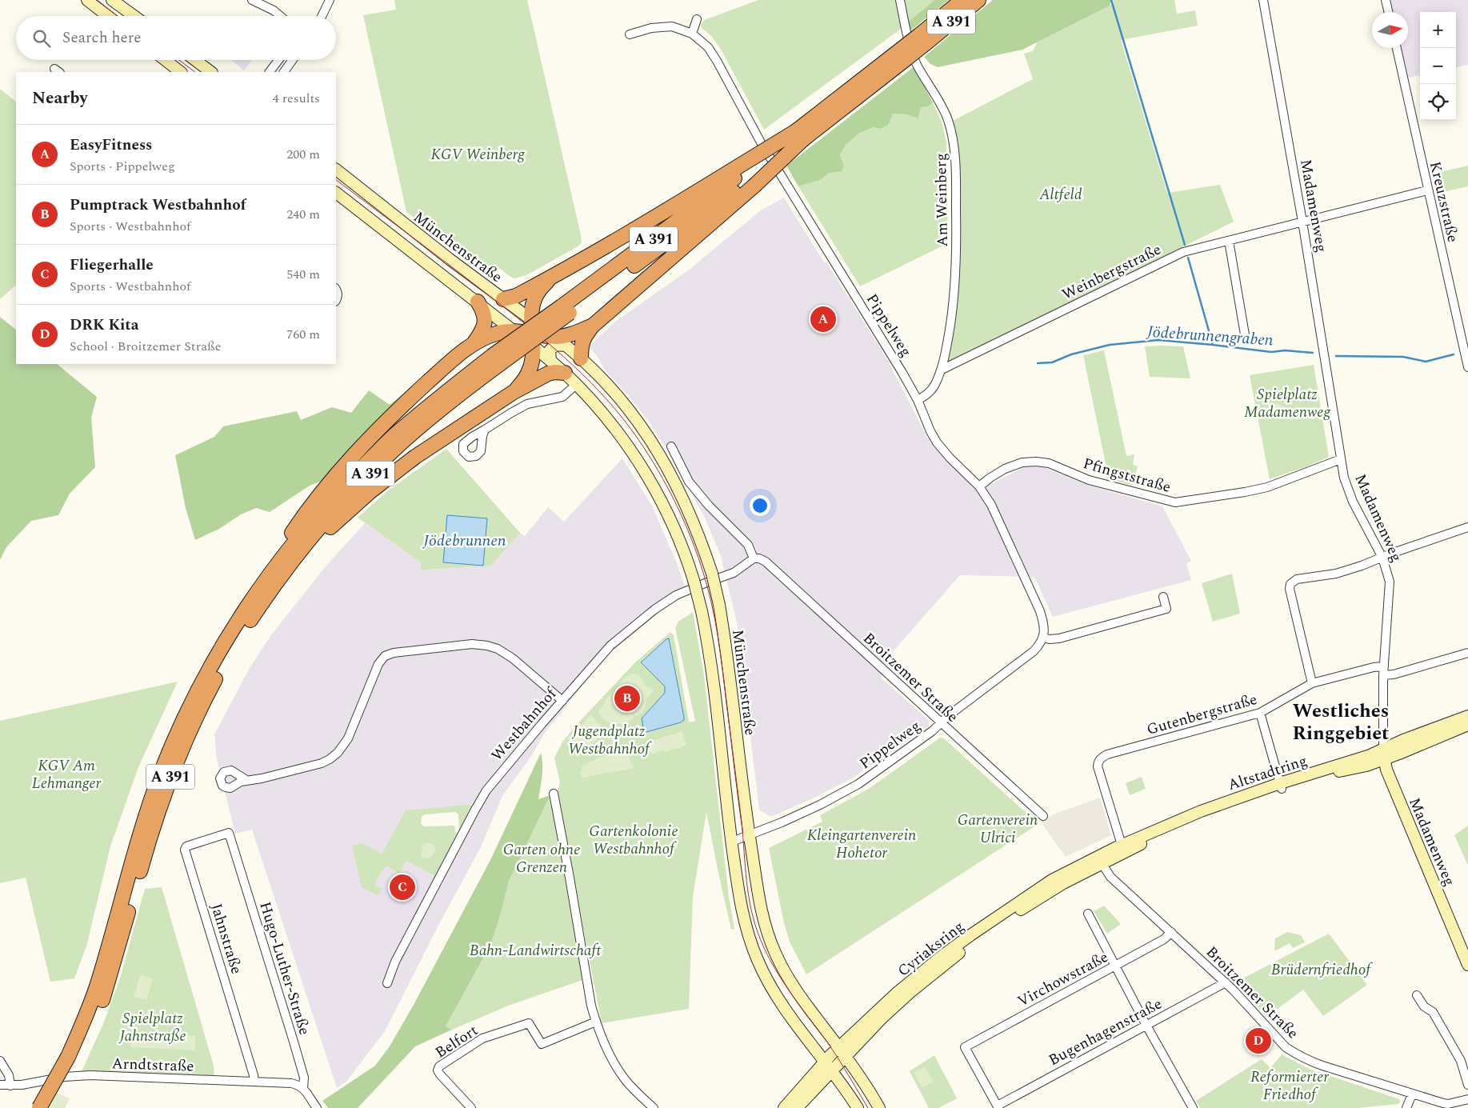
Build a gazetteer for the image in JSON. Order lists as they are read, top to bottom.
{
  "streets": {
    "highway": ["A 391"],
    "main road": [
      "Madamenweg",
      "Münchenstraße",
      "Altstadtring",
      "Cyriaksring"
    ],
    "street": [
      "Am Weinberg",
      "Kreuzstraße",
      "Weinbergstraße",
      "Pippelweg",
      "Pfingststraße",
      "Broitzemer Straße",
      "Gutenbergstraße",
      "Westbahnhof",
      "Jahnstraße",
      "Hugo-Luther-Straße",
      "Virchowstraße",
      "Bugenhagenstraße",
      "Belfort",
      "Arndtstraße"
    ]
  },
  "crossings": [
    ["Am Weinberg", "Weinbergstraße"],
    ["Am Weinberg", "Pippelweg"],
    ["Kreuzstraße", "Weinbergstraße"],
    ["Madamenweg", "Weinbergstraße"],
    ["Madamenweg", "Pfingststraße"],
    ["Madamenweg", "Gutenbergstraße"],
    ["Madamenweg", "Altstadtring"],
    ["Münchenstraße", "Pippelweg"],
    ["Münchenstraße", "Cyriaksring"],
    ["Pippelweg", "Pfingststraße"],
    ["Pippelweg", "Broitzemer Straße"],
    ["Broitzemer Straße", "Westbahnhof"],
    ["Broitzemer Straße", "Cyriaksring"],
    ["Broitzemer Straße", "Virchowstraße"],
    ["Broitzemer Straße", "Bugenhagenstraße"],
    ["Gutenbergstraße", "Altstadtring"],
    ["Gutenbergstraße", "Cyriaksring"],
    ["Altstadtring", "Cyriaksring"],
    ["Jahnstraße", "Hugo-Luther-Straße"],
    ["Jahnstraße", "Arndtstraße"],
    ["Hugo-Luther-Straße", "Arndtstraße"],
    ["Virchowstraße", "Bugenhagenstraße"]
  ],
  "districts": ["Westliches Ringgebiet"],
  "water": ["Jödebrunnengraben", "Jödebrunnen"],
  "parks": [
    "KGV Weinberg",
    "Altfeld",
    "Spielplatz Madamenweg",
    "Jugendplatz Westbahnhof",
    "KGV Am Lehmanger",
    "Gartenverein Ulrici",
    "Gartenkolonie Westbahnhof",
    "Kleingartenverein Hohetor",
    "Garten ohne Grenzen",
    "Bahn-Landwirtschaft",
    "Brüdernfriedhof",
    "Spielplatz Jahnstraße",
    "Reformierter Friedhof"
  ],
  "north": "right",
  "page": {
    "map_buttons": ["+", "−"],
    "search": "Search here",
    "heading": ["Nearby", "4 results"],
    "list": [
      {
        "mark": "A",
        "name": "EasyFitness",
        "note": "Sports · Pippelweg",
        "value": "200 m"
      },
      {
        "mark": "B",
        "name": "Pumptrack Westbahnhof",
        "note": "Sports · Westbahnhof",
        "value": "240 m"
      },
      {
        "mark": "C",
        "name": "Fliegerhalle",
        "note": "Sports · Westbahnhof",
        "value": "540 m"
      },
      {
        "mark": "D",
        "name": "DRK Kita",
        "note": "School · Broitzemer Straße",
        "value": "760 m"
      }
    ],
    "pins": [
      "A",
      "B",
      "C",
      "D"
    ]
  }
}
